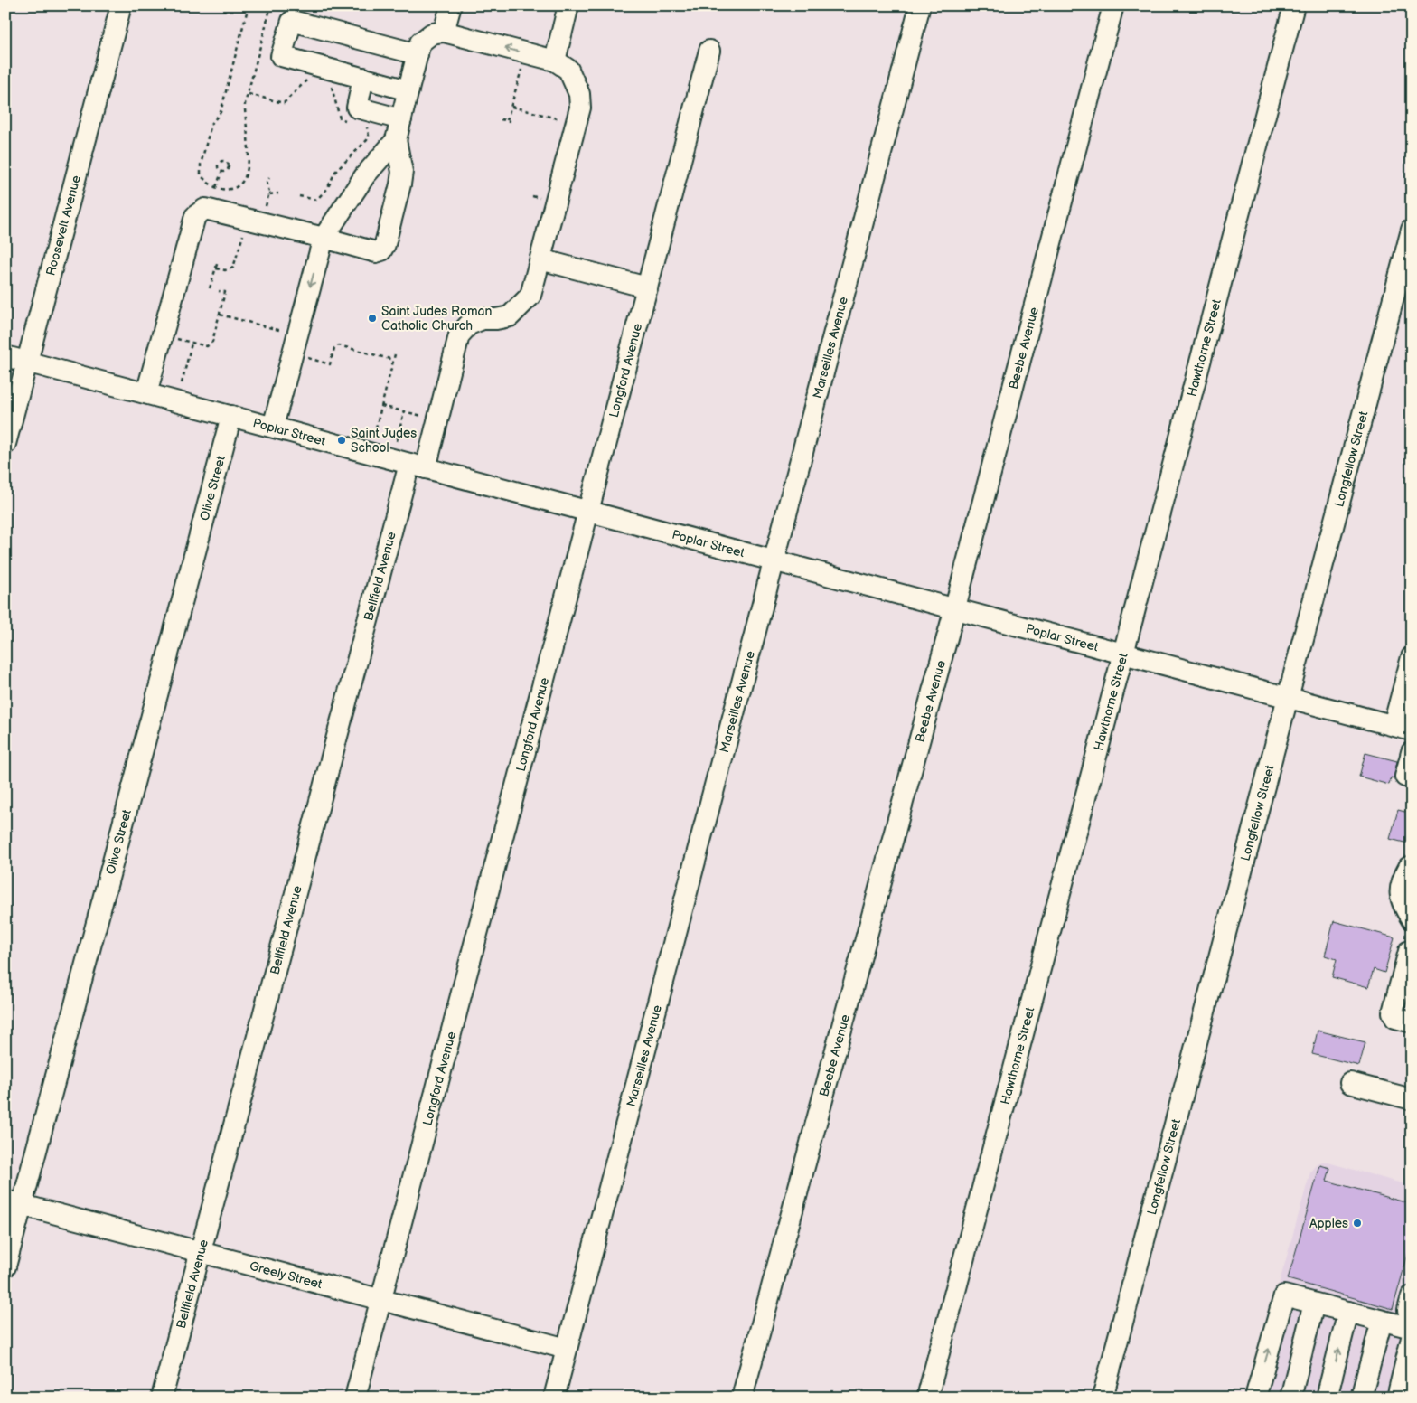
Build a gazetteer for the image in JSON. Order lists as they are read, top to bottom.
{
  "streets": {
    "street": [
      "Roosevelt Avenue",
      "Marseilles Avenue",
      "Hawthorne Street",
      "Beebe Avenue",
      "Longford Avenue",
      "Poplar Street",
      "Longfellow Street",
      "Olive Street",
      "Bellfield Avenue",
      "Greely Street"
    ]
  },
  "crossings": [
    ["Roosevelt Avenue", "Poplar Street"],
    ["Marseilles Avenue", "Poplar Street"],
    ["Marseilles Avenue", "Greely Street"],
    ["Hawthorne Street", "Poplar Street"],
    ["Beebe Avenue", "Poplar Street"],
    ["Longford Avenue", "Poplar Street"],
    ["Longford Avenue", "Greely Street"],
    ["Poplar Street", "Longfellow Street"],
    ["Poplar Street", "Olive Street"],
    ["Poplar Street", "Bellfield Avenue"],
    ["Olive Street", "Greely Street"],
    ["Bellfield Avenue", "Greely Street"]
  ],
  "places": ["Saint Judes Roman Catholic Church", "Saint Judes School", "Apples"]
}
